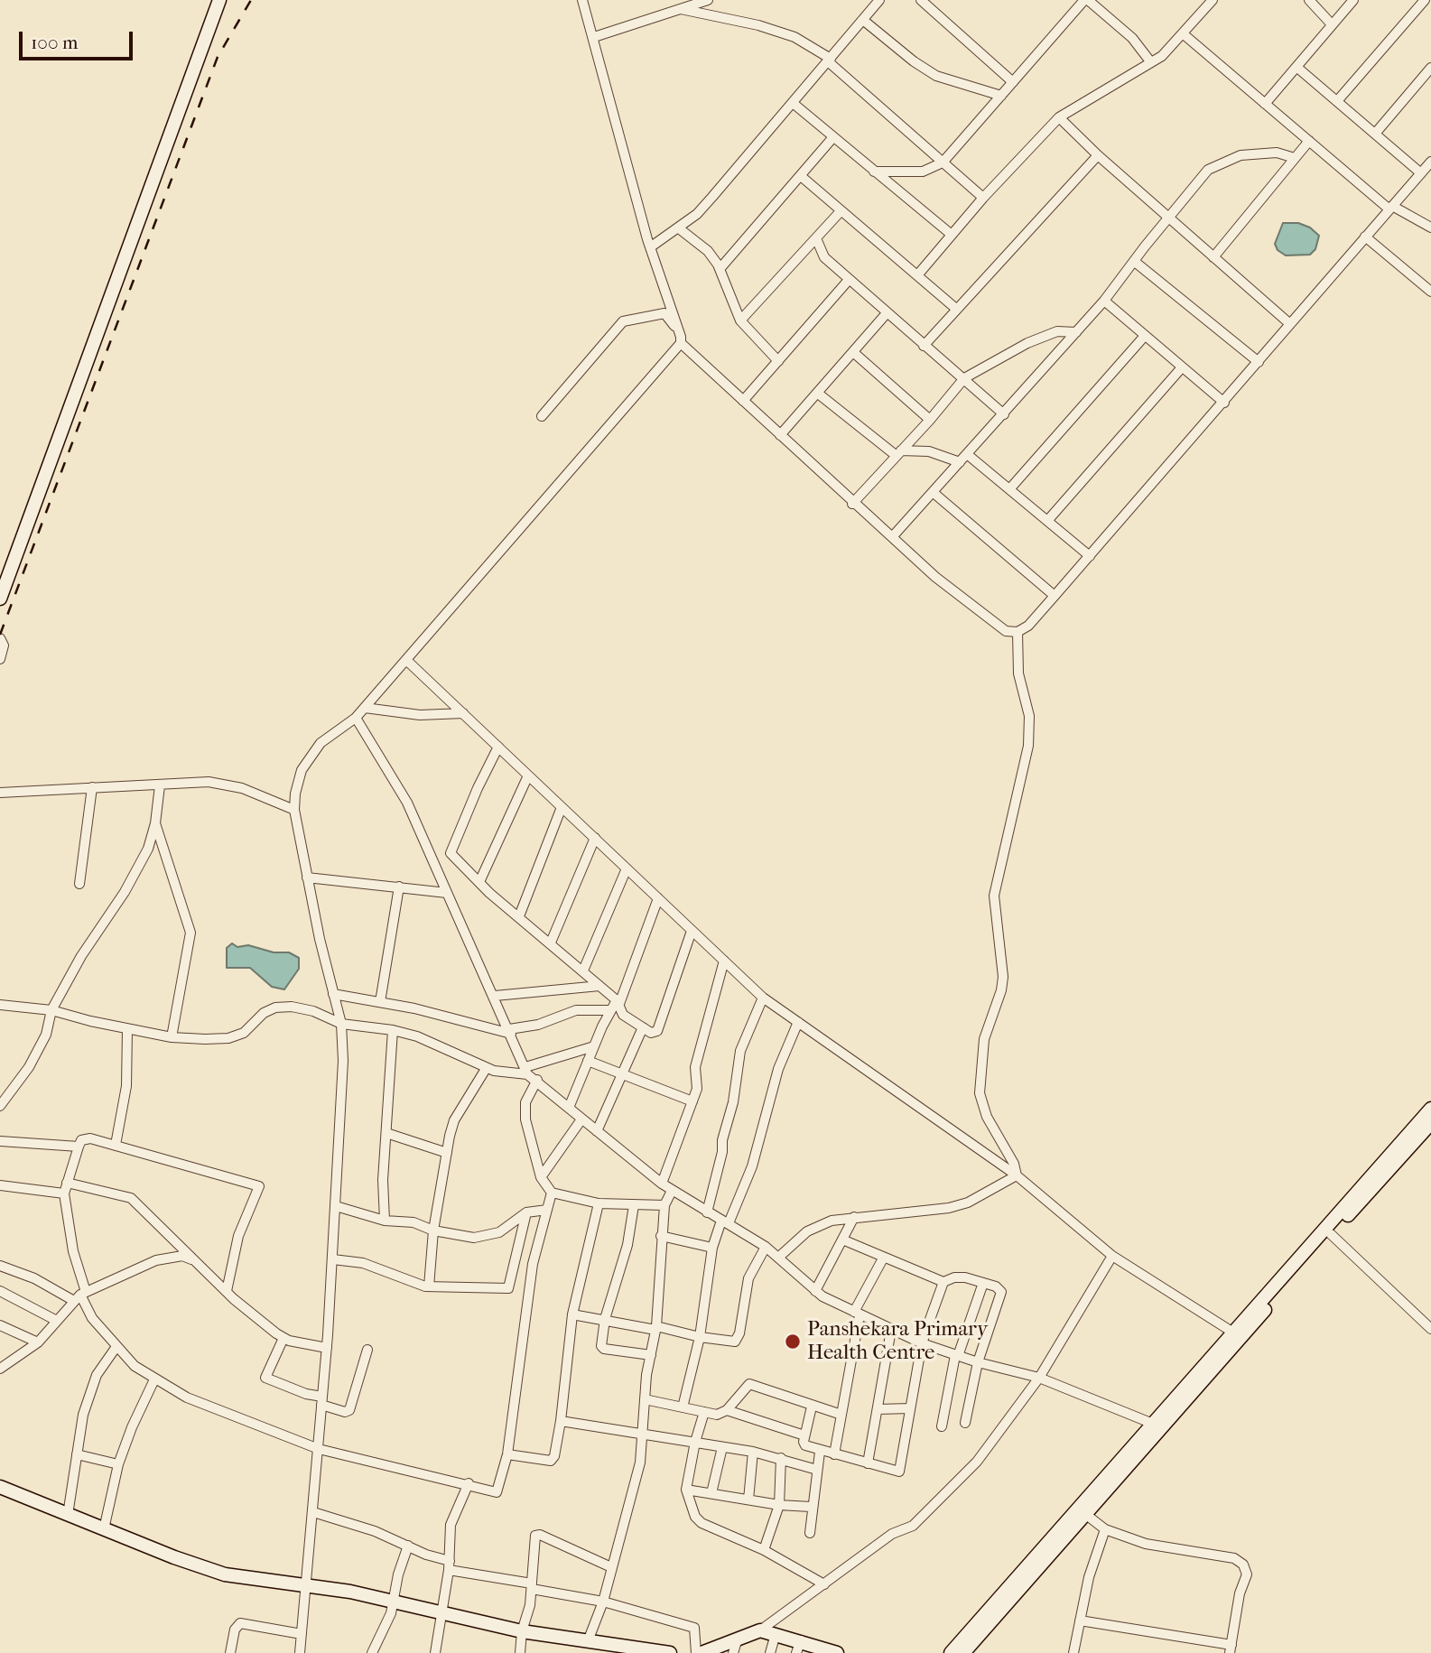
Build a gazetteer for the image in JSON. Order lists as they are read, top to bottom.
{
  "places": ["Panshekara Primary Health Centre"],
  "scale_bar": "100 m"
}
